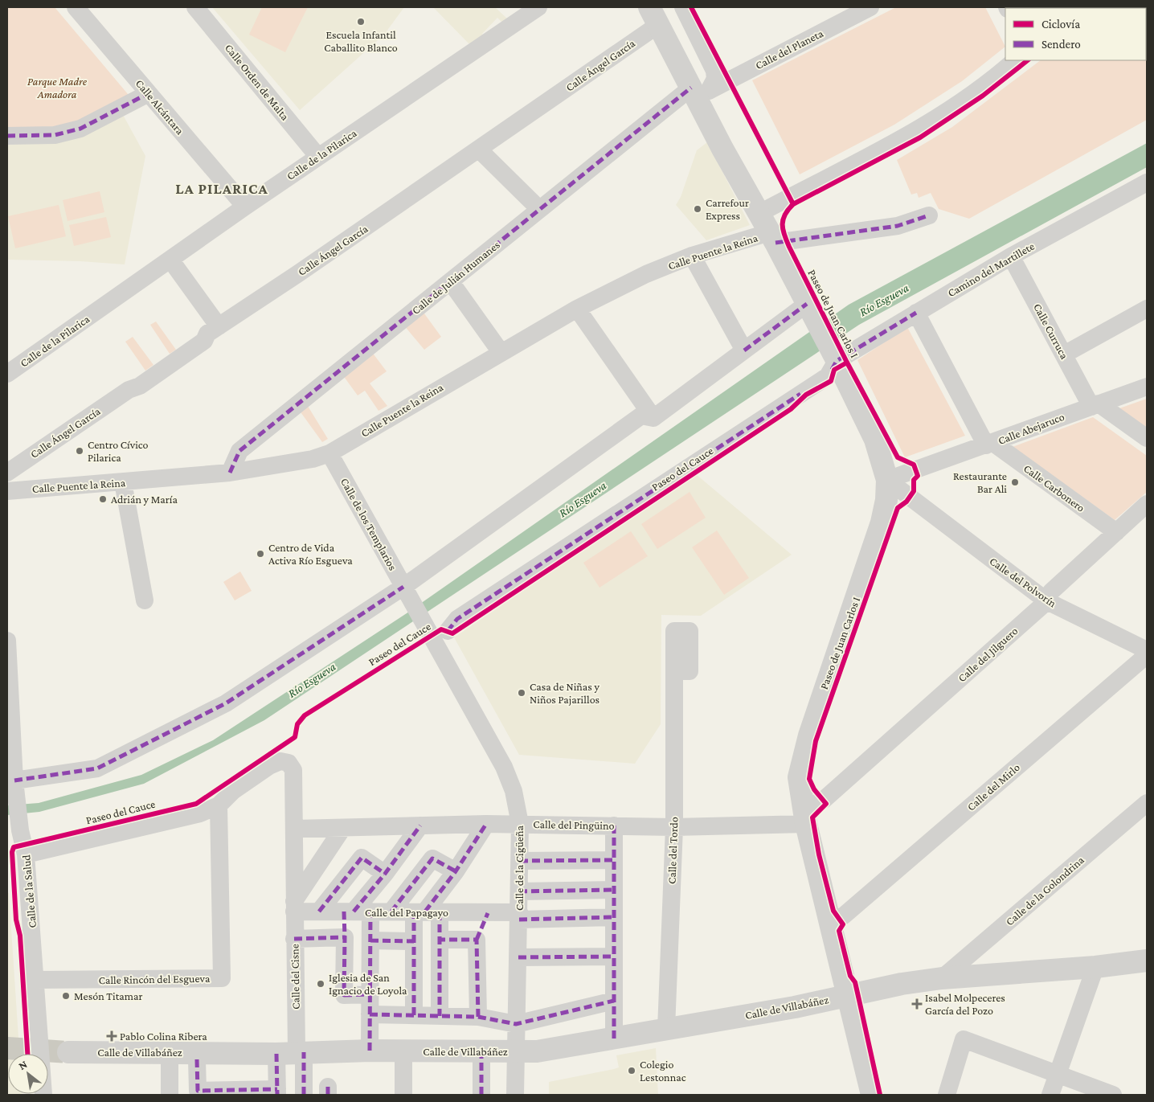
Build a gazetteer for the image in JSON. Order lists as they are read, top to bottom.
{
  "streets": {
    "main road": ["Paseo de Juan Carlos I", "Calle de Villabáñez"],
    "street": [
      "Calle del Planeta",
      "Calle Ángel García",
      "Calle Orden de Malta",
      "Calle Alcántara",
      "Calle de la Pilarica",
      "Calle Puente la Reina",
      "Camino del Martillete",
      "Calle de Julián Humanes",
      "Calle Curruca",
      "Calle Abejaruco",
      "Paseo del Cauce",
      "Calle Carbonero",
      "Calle de los Templarios",
      "Calle del Polvorín",
      "Calle del Jilguero",
      "Calle del Mirlo",
      "Calle del Pingüino",
      "Calle del Tordo",
      "Calle de la Cigüeña",
      "Calle de la Golondrina",
      "Calle de la Salud",
      "Calle del Papagayo",
      "Calle del Cisne",
      "Calle Rincón del Esgueva"
    ]
  },
  "crossings": [
    ["Calle del Planeta", "Calle de Julián Humanes"],
    ["Calle del Planeta", "Paseo de Juan Carlos I"],
    ["Calle Ángel García", "Paseo de Juan Carlos I"],
    ["Calle Orden de Malta", "Calle de la Pilarica"],
    ["Calle Alcántara", "Calle de la Pilarica"],
    ["Calle Puente la Reina", "Calle de Julián Humanes"],
    ["Calle Puente la Reina", "Paseo de Juan Carlos I"],
    ["Calle Puente la Reina", "Calle de los Templarios"],
    ["Camino del Martillete", "Paseo de Juan Carlos I"],
    ["Camino del Martillete", "Calle Curruca"],
    ["Camino del Martillete", "Paseo del Cauce"],
    ["Camino del Martillete", "Calle Carbonero"],
    ["Calle de Julián Humanes", "Paseo de Juan Carlos I"],
    ["Paseo de Juan Carlos I", "Calle Abejaruco"],
    ["Paseo de Juan Carlos I", "Paseo del Cauce"],
    ["Paseo de Juan Carlos I", "Calle del Polvorín"],
    ["Paseo de Juan Carlos I", "Calle del Jilguero"],
    ["Paseo de Juan Carlos I", "Calle del Mirlo"],
    ["Paseo de Juan Carlos I", "Calle del Pingüino"],
    ["Paseo de Juan Carlos I", "Calle de Villabáñez"],
    ["Calle Curruca", "Calle Abejaruco"],
    ["Calle Abejaruco", "Calle Carbonero"],
    ["Calle Abejaruco", "Calle del Polvorín"],
    ["Paseo del Cauce", "Calle de la Salud"],
    ["Paseo del Cauce", "Calle del Cisne"],
    ["Paseo del Cauce", "Calle Rincón del Esgueva"],
    ["Calle Carbonero", "Calle del Jilguero"],
    ["Calle de los Templarios", "Calle de la Cigüeña"],
    ["Calle del Polvorín", "Calle del Jilguero"],
    ["Calle del Jilguero", "Calle del Pingüino"],
    ["Calle del Pingüino", "Calle del Tordo"],
    ["Calle del Pingüino", "Calle de la Cigüeña"],
    ["Calle del Pingüino", "Calle del Cisne"],
    ["Calle del Tordo", "Calle de Villabáñez"],
    ["Calle de la Cigüeña", "Calle del Papagayo"],
    ["Calle de la Cigüeña", "Calle de Villabáñez"],
    ["Calle de la Golondrina", "Calle de Villabáñez"],
    ["Calle de la Salud", "Calle Rincón del Esgueva"],
    ["Calle del Papagayo", "Calle del Cisne"],
    ["Calle del Cisne", "Calle de Villabáñez"]
  ],
  "districts": ["LA PILARICA"],
  "water": ["Río Esgueva"],
  "parks": ["Parque Madre Amadora"],
  "places": {
    "other": [
      "Escuela Infantil Caballito Blanco",
      "Carrefour Express",
      "Centro Cívico Pilarica",
      "Restaurante Bar Ali",
      "Adrián y María",
      "Centro de Vida Activa Río Esgueva",
      "Casa de Niñas y Niños Pajarillos",
      "Iglesia de San Ignacio de Loyola",
      "Mesón Titamar",
      "Colegio Lestonnac"
    ],
    "health": ["Isabel Molpeceres García del Pozo", "Pablo Colina Ribera"]
  },
  "legend": ["Ciclovía", "Sendero"],
  "north": "top left"
}
